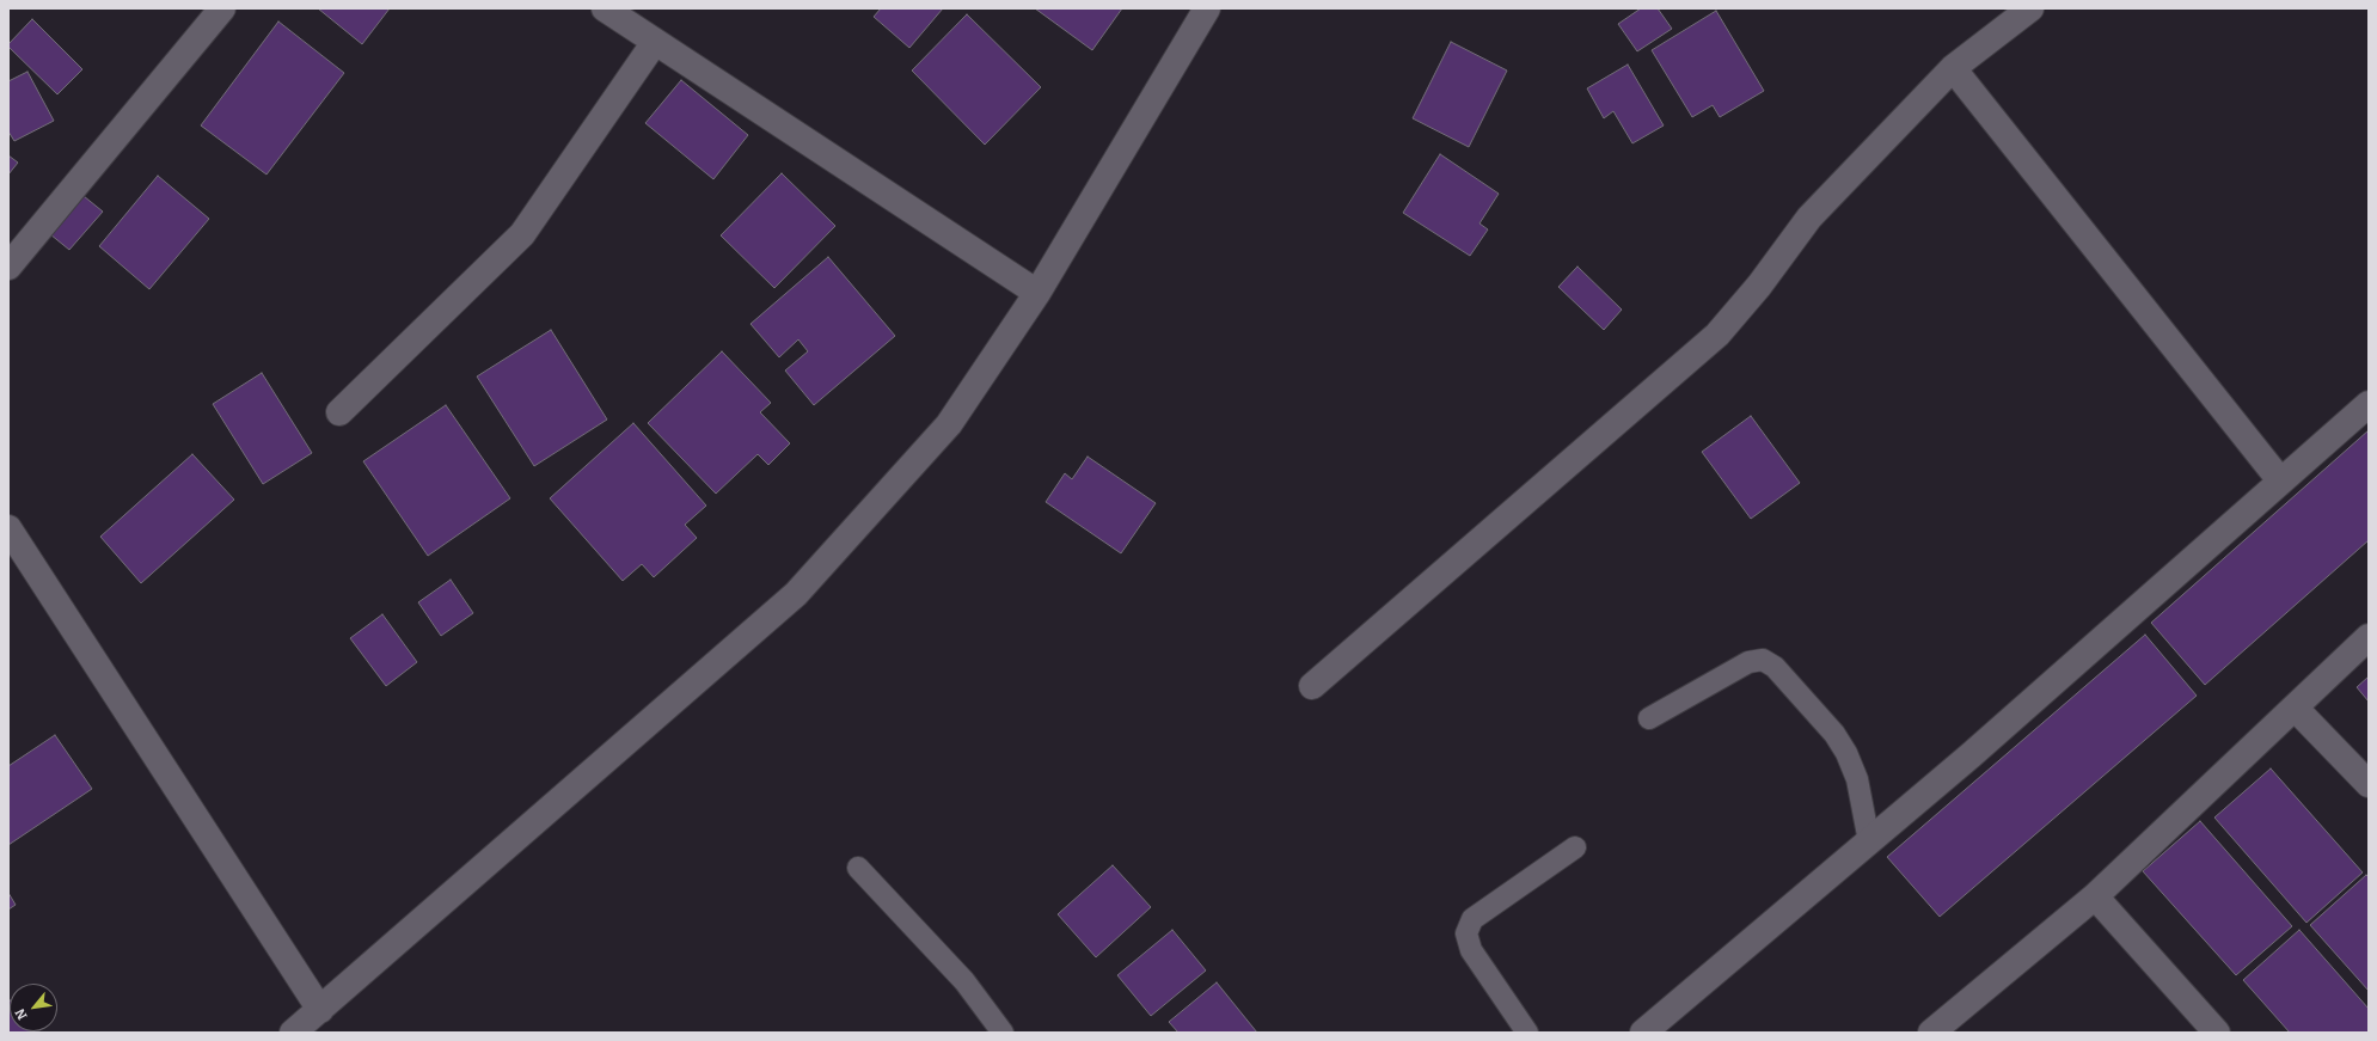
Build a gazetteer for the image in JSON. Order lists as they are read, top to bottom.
{
  "north": "bottom left"
}
